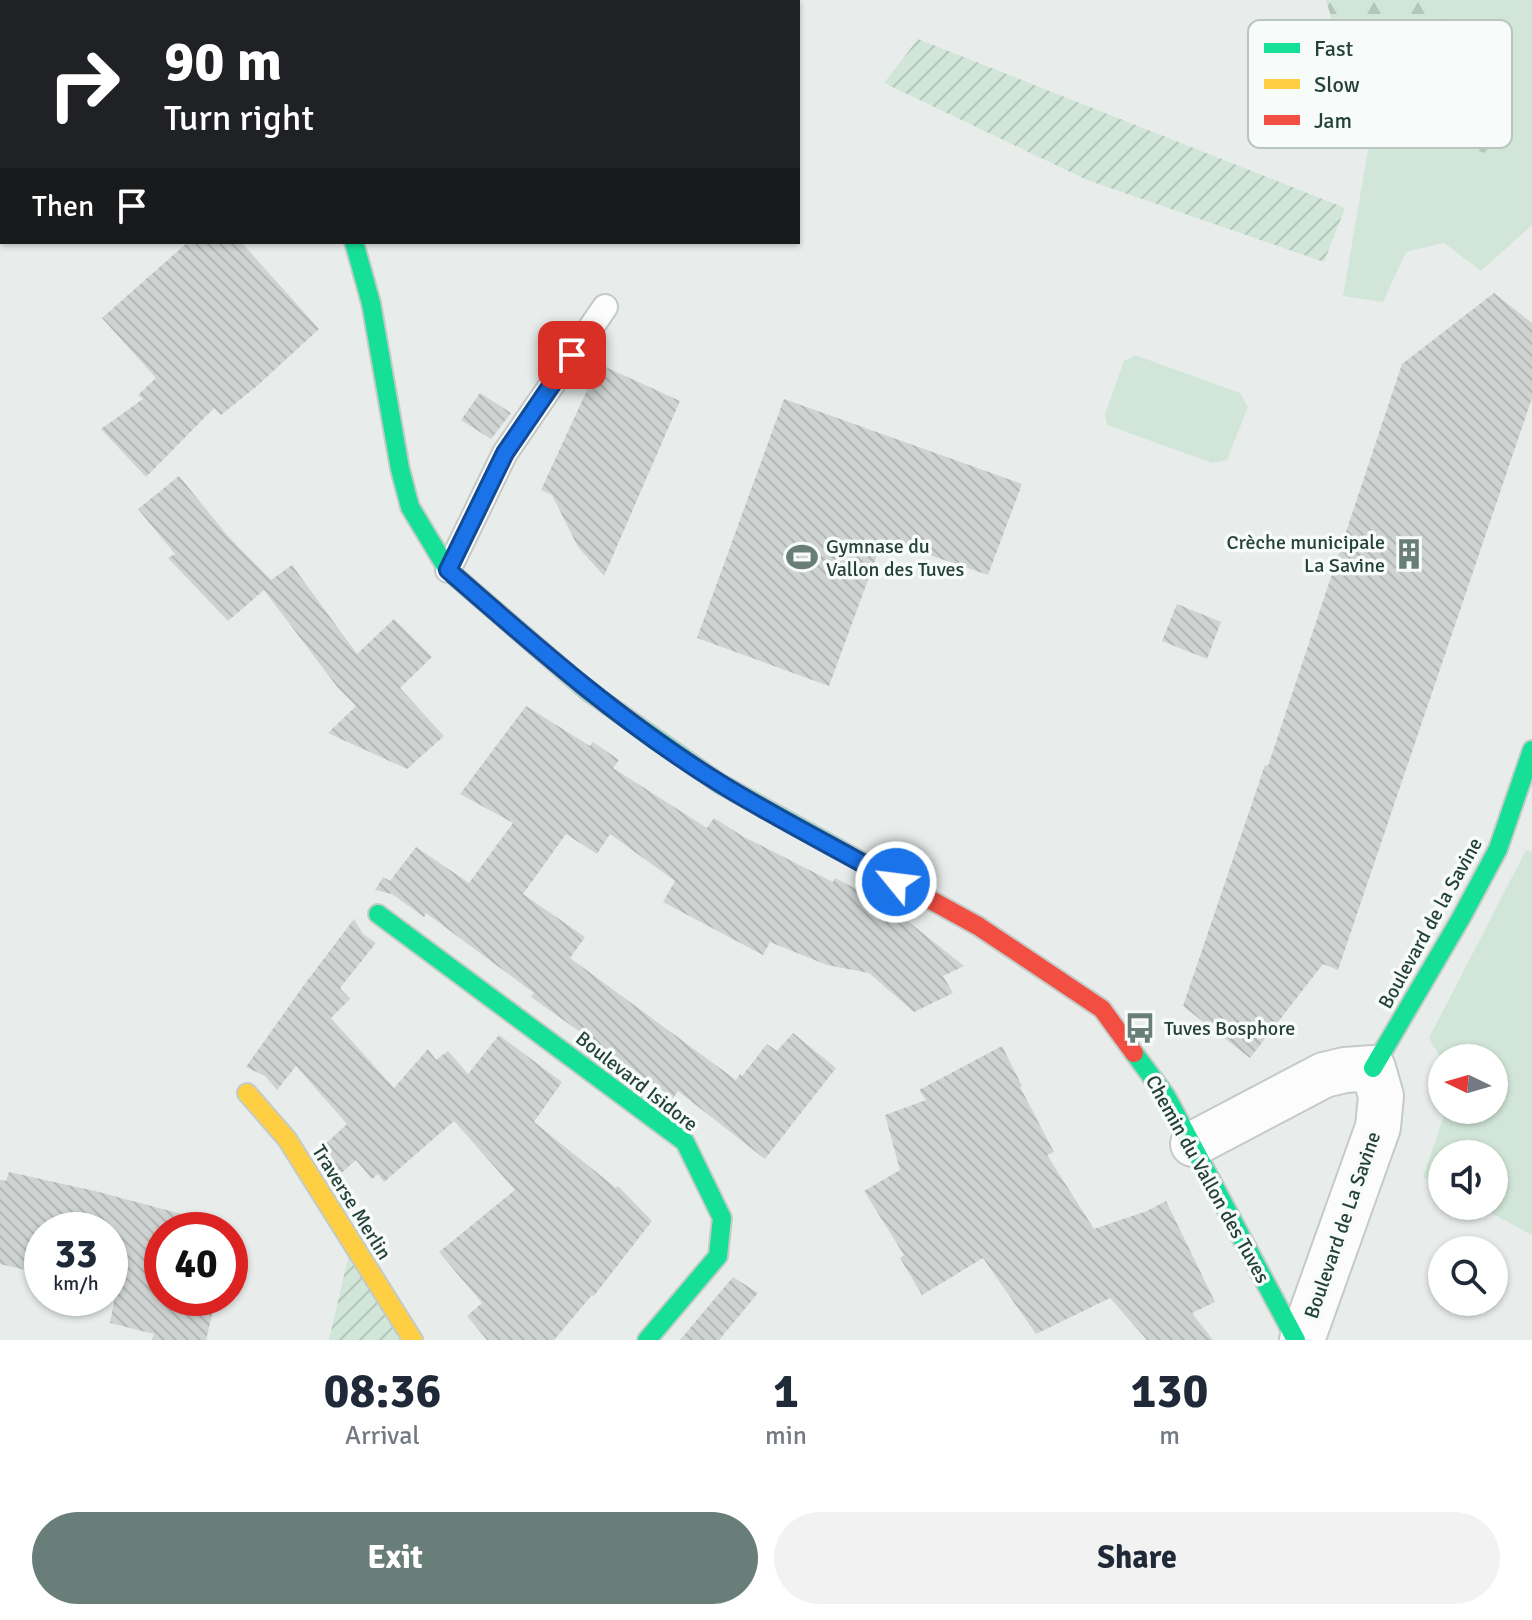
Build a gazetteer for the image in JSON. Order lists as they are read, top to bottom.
{
  "streets": {
    "street": [
      "Boulevard de la Savine",
      "Boulevard Isidore",
      "Chemin du Vallon des Tuves",
      "Traverse Merlin",
      "Boulevard de La Savine"
    ]
  },
  "crossings": [
    ["Boulevard de la Savine", "Boulevard de La Savine"],
    ["Chemin du Vallon des Tuves", "Boulevard de La Savine"]
  ],
  "places": {
    "building": ["Crèche municipale La Savine"],
    "sports": ["Gymnase du Vallon des Tuves"],
    "bus stop": ["Tuves Bosphore"]
  },
  "legend": ["Fast", "Slow", "Jam"],
  "north": "left",
  "page": {
    "turn": ["90 m", "Turn right"],
    "then": "Then",
    "speed": "33 km/h",
    "limit": "40",
    "eta": [
      "08:36",
      "Arrival",
      "1",
      "min",
      "130",
      "m"
    ],
    "buttons": ["Exit", "Share"]
  }
}
